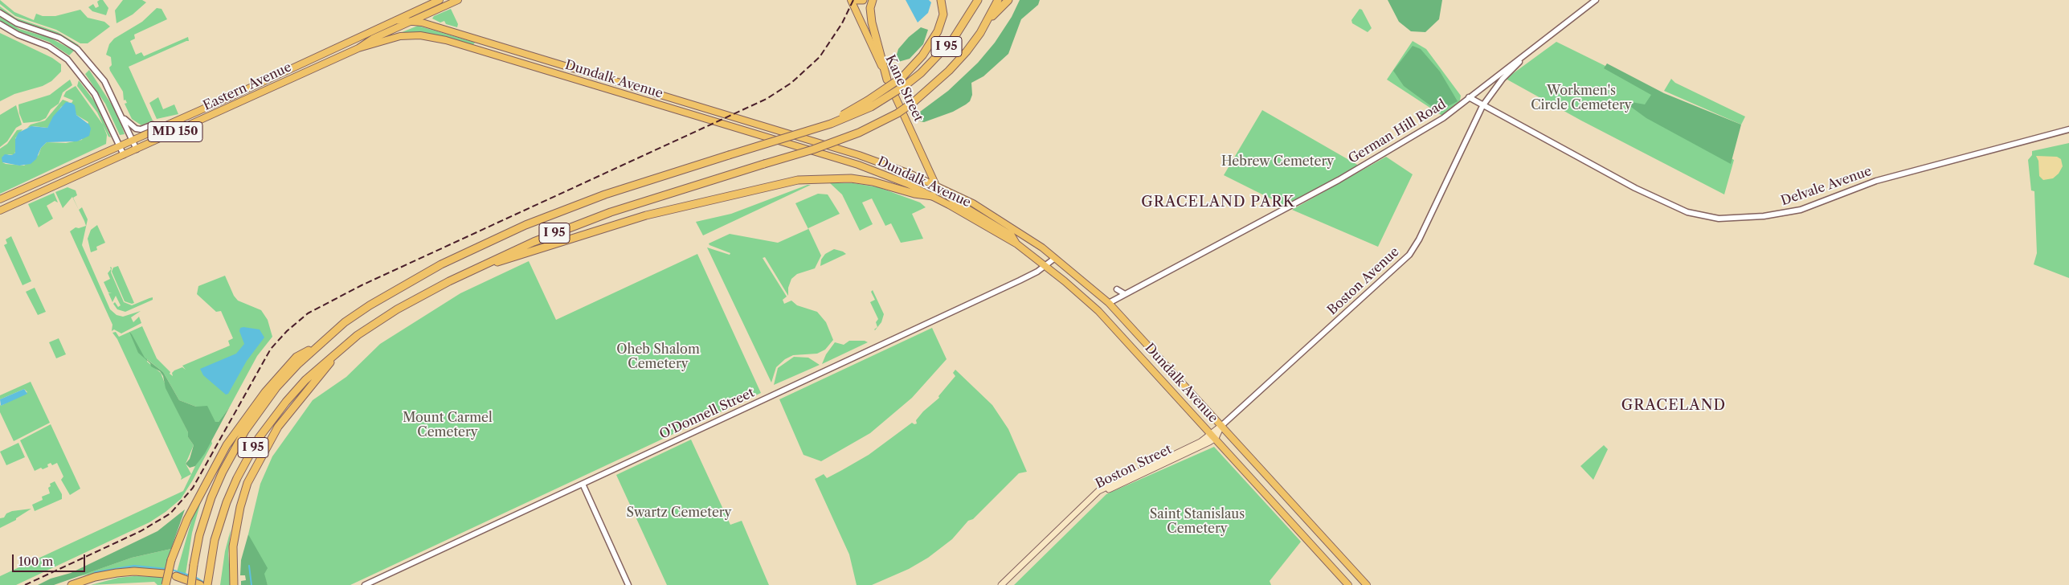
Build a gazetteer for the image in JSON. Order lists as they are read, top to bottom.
{
  "streets": {
    "highway": ["I 95"],
    "main road": [
      "Dundalk Avenue",
      "Eastern Avenue",
      "Kane Street",
      "MD 150",
      "Boston Street"
    ],
    "street": [
      "German Hill Road",
      "Delvale Avenue",
      "Boston Avenue",
      "O'Donnell Street"
    ]
  },
  "crossings": [
    ["Dundalk Avenue", "Eastern Avenue"],
    ["Dundalk Avenue", "Kane Street"],
    ["Dundalk Avenue", "German Hill Road"],
    ["Dundalk Avenue", "Boston Avenue"],
    ["Dundalk Avenue", "O'Donnell Street"],
    ["Dundalk Avenue", "Boston Street"],
    ["German Hill Road", "Delvale Avenue"],
    ["German Hill Road", "Boston Avenue"],
    ["Delvale Avenue", "Boston Avenue"],
    ["Boston Avenue", "Boston Street"]
  ],
  "districts": ["GRACELAND PARK", "GRACELAND"],
  "parks": [
    "Workmen's Circle Cemetery",
    "Hebrew Cemetery",
    "Oheb Shalom Cemetery",
    "Mount Carmel Cemetery",
    "Swartz Cemetery",
    "Saint Stanislaus Cemetery"
  ],
  "scale_bar": "100 m"
}
